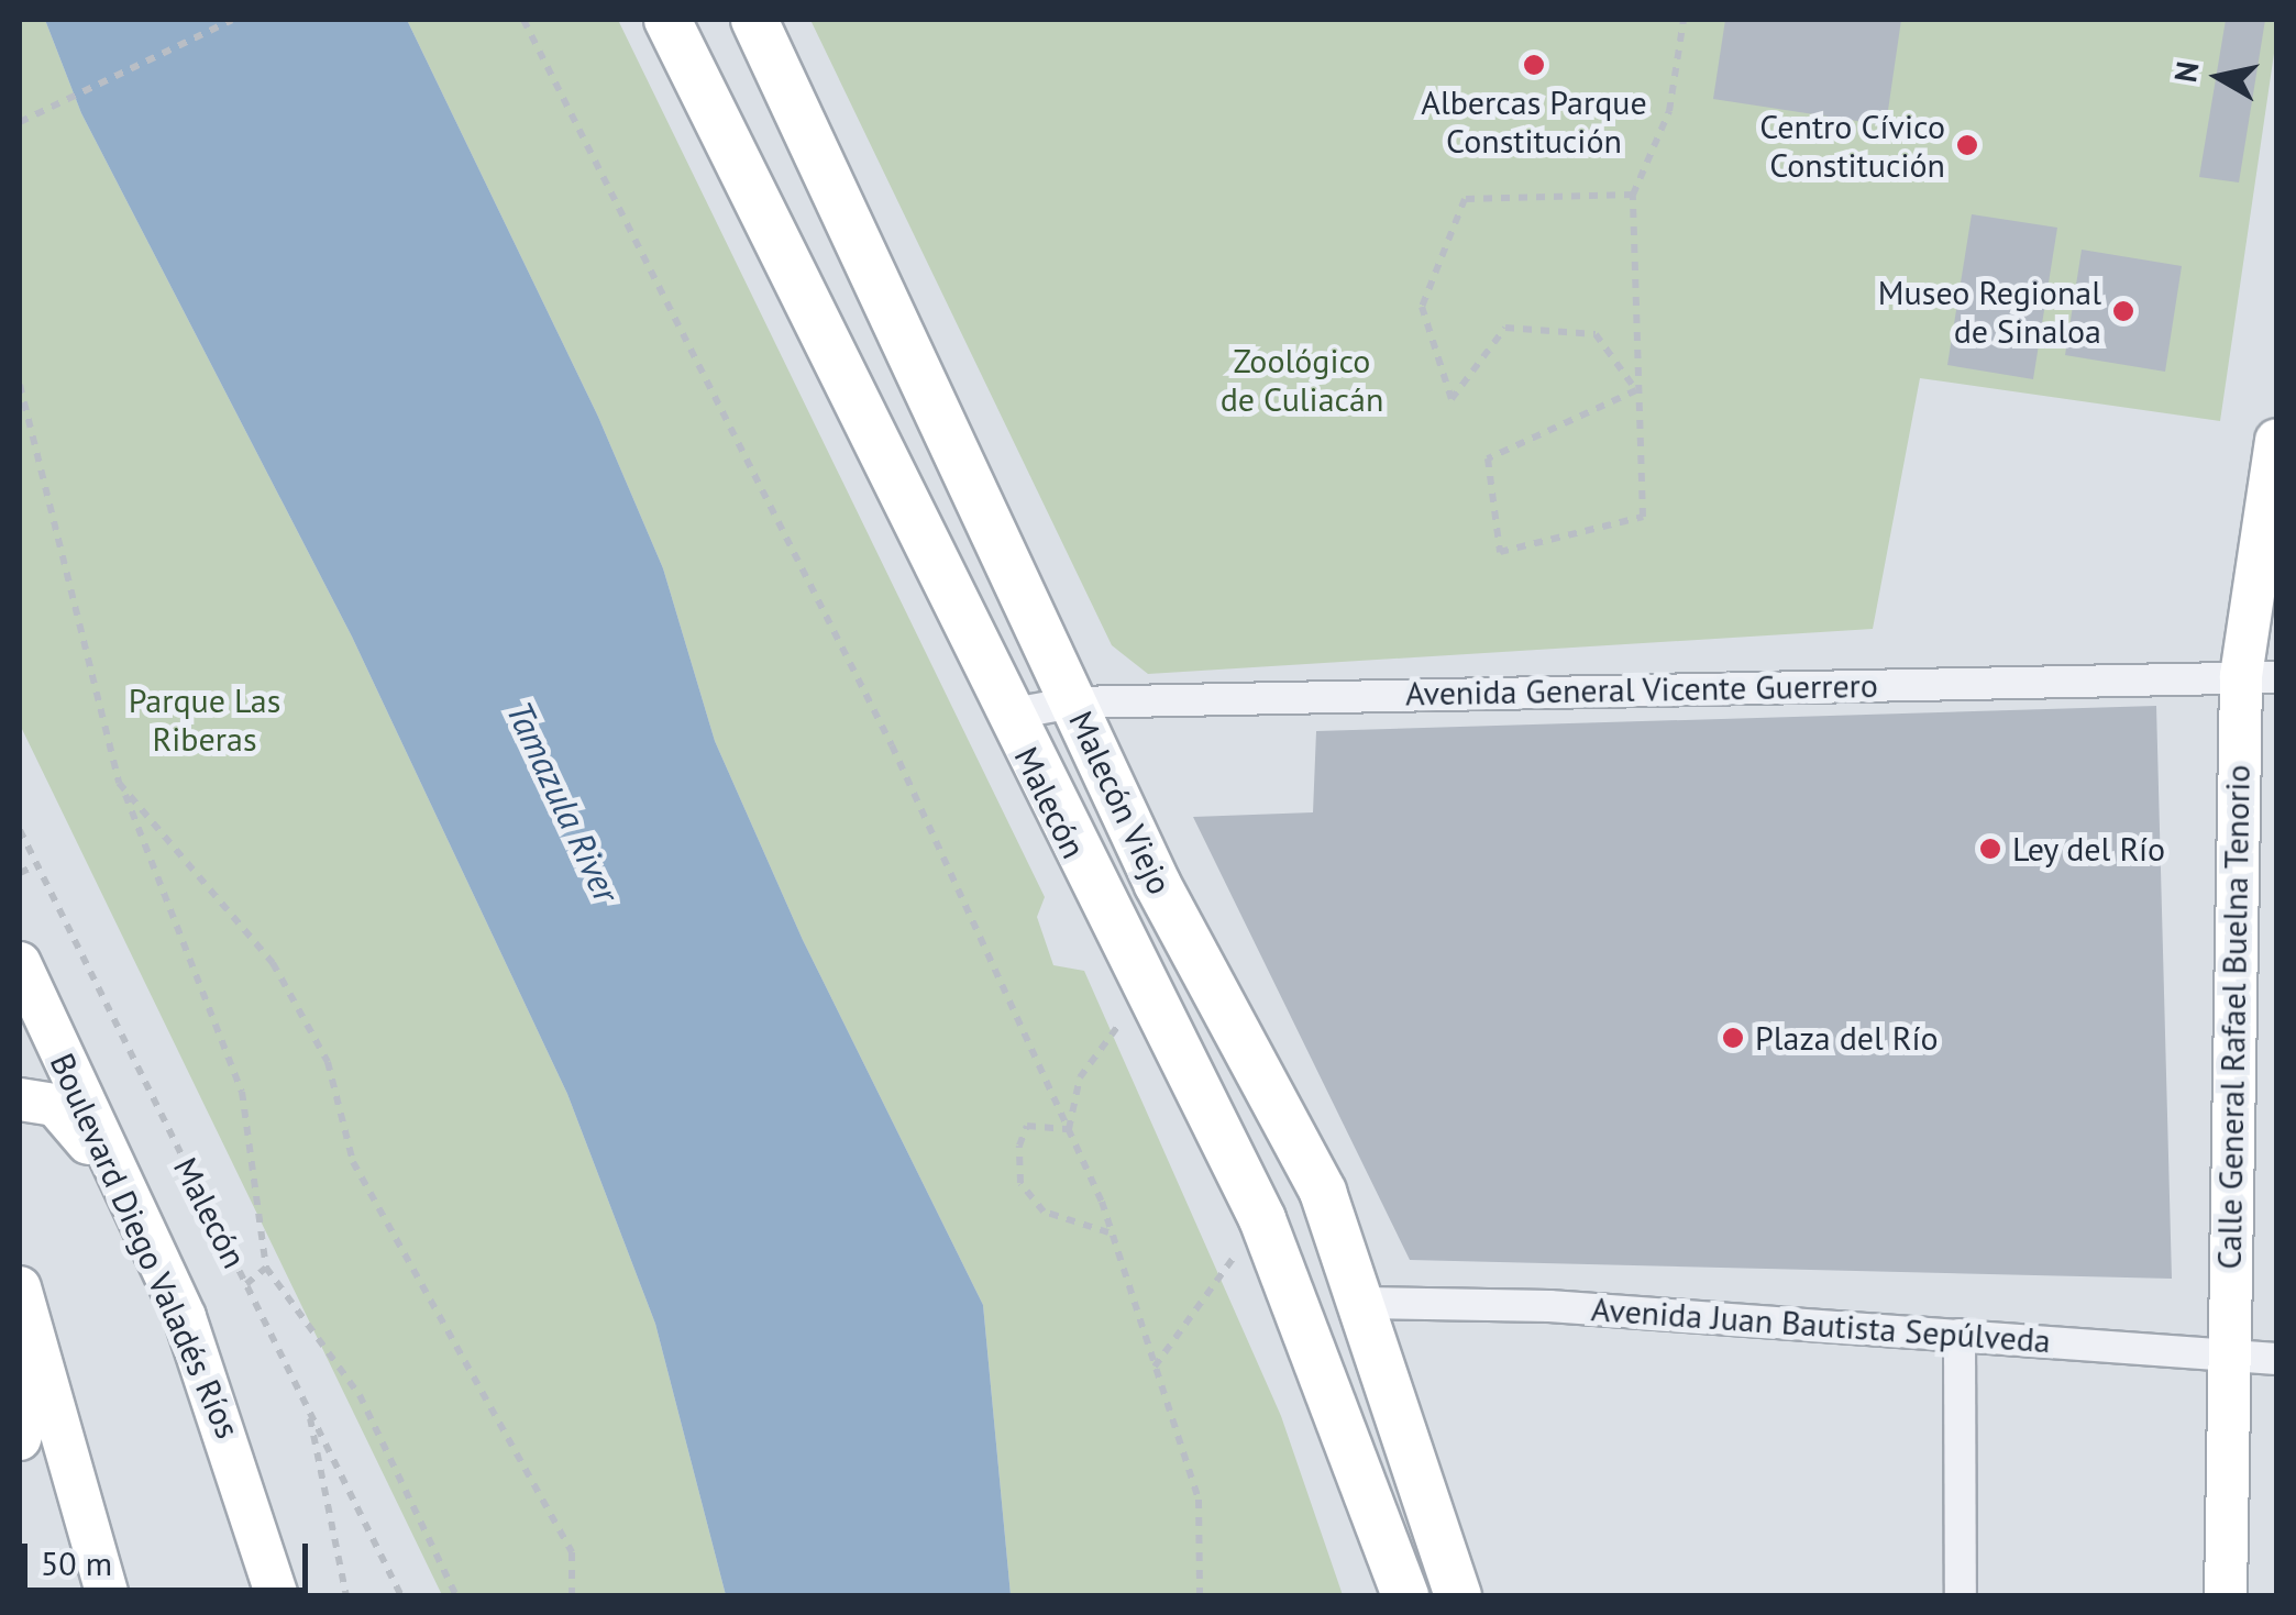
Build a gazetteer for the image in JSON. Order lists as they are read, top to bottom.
{
  "streets": {
    "main road": [
      "Malecón",
      "Malecón Viejo",
      "Calle General Rafael Buelna Tenorio",
      "Boulevard Diego Valadés Ríos"
    ],
    "street": ["Avenida General Vicente Guerrero", "Avenida Juan Bautista Sepúlveda"]
  },
  "crossings": [
    ["Avenida General Vicente Guerrero", "Malecón"],
    ["Avenida General Vicente Guerrero", "Malecón Viejo"],
    ["Avenida General Vicente Guerrero", "Calle General Rafael Buelna Tenorio"],
    ["Malecón Viejo", "Avenida Juan Bautista Sepúlveda"],
    ["Calle General Rafael Buelna Tenorio", "Avenida Juan Bautista Sepúlveda"]
  ],
  "water": ["Tamazula River"],
  "parks": ["Zoológico de Culiacán", "Parque Las Riberas"],
  "places": [
    "Albercas Parque Constitución",
    "Centro Cívico Constitución",
    "Museo Regional de Sinaloa",
    "Ley del Río",
    "Plaza del Río"
  ],
  "scale_bar": "50 m",
  "north": "left"
}
